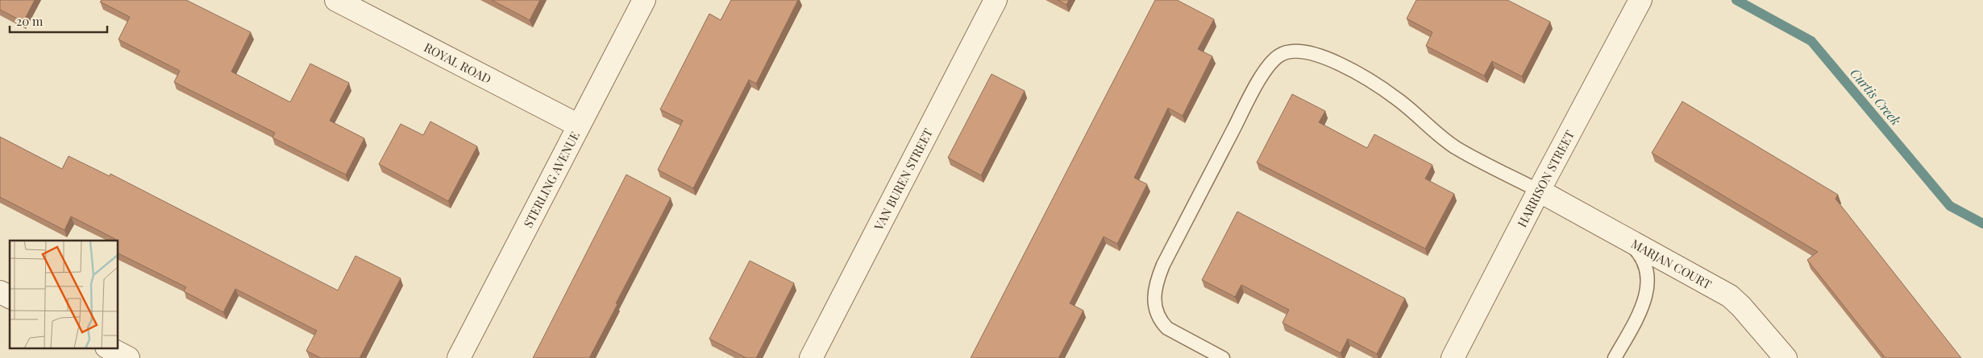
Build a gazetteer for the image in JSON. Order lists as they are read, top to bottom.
{
  "streets": {
    "street": [
      "ROYAL ROAD",
      "STERLING AVENUE",
      "HARRISON STREET",
      "VAN BUREN STREET",
      "MARJAN COURT"
    ]
  },
  "crossings": [
    ["ROYAL ROAD", "STERLING AVENUE"],
    ["HARRISON STREET", "MARJAN COURT"]
  ],
  "water": ["Curtis Creek"],
  "scale_bar": "20 m"
}
